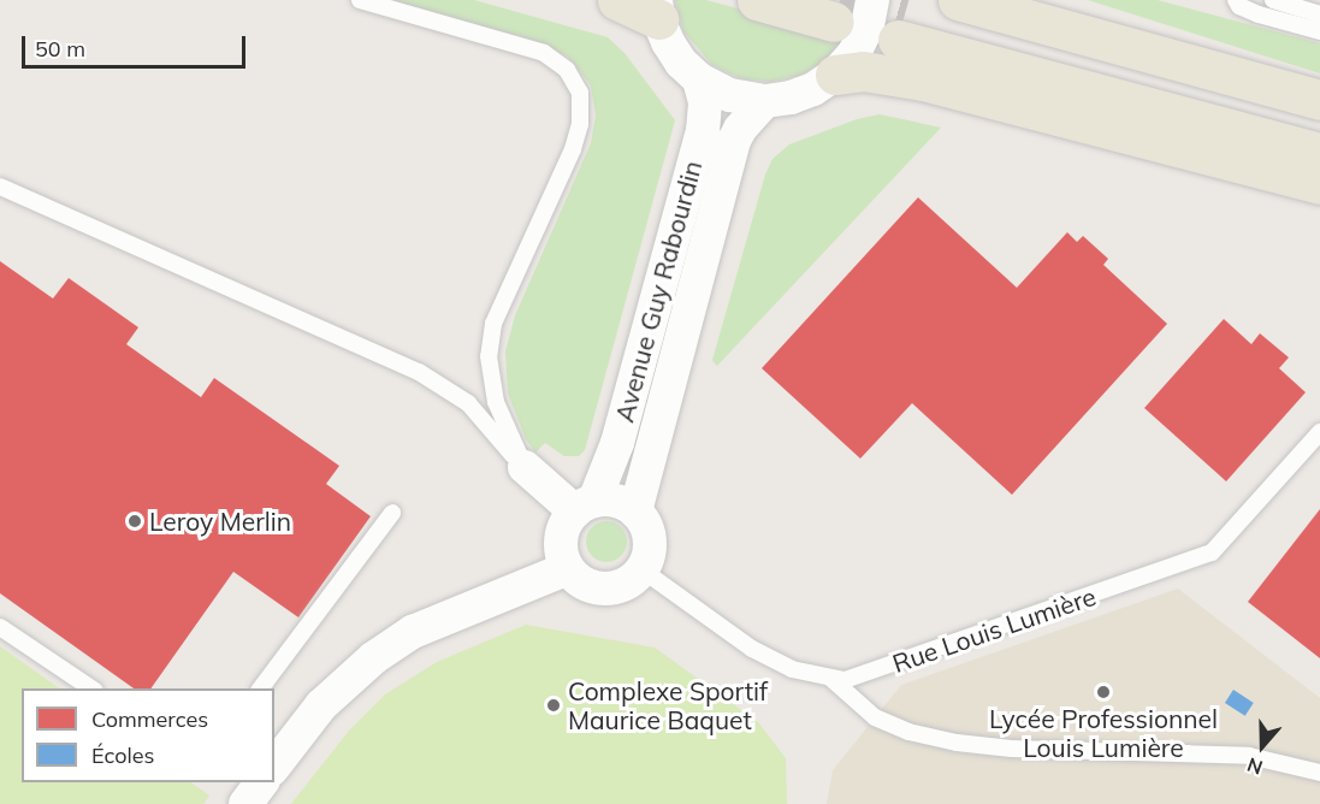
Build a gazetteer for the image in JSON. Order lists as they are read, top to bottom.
{
  "streets": {
    "street": ["Avenue Guy Rabourdin"],
    "lane": ["Rue Louis Lumière"]
  },
  "crossings": [
    ["Avenue Guy Rabourdin", "Rue Louis Lumière"]
  ],
  "places": ["Leroy Merlin", "Lycée Professionnel Louis Lumière", "Complexe Sportif Maurice Baquet"],
  "legend": ["Commerces", "Écoles"],
  "scale_bar": "50 m",
  "north": "bottom"
}
